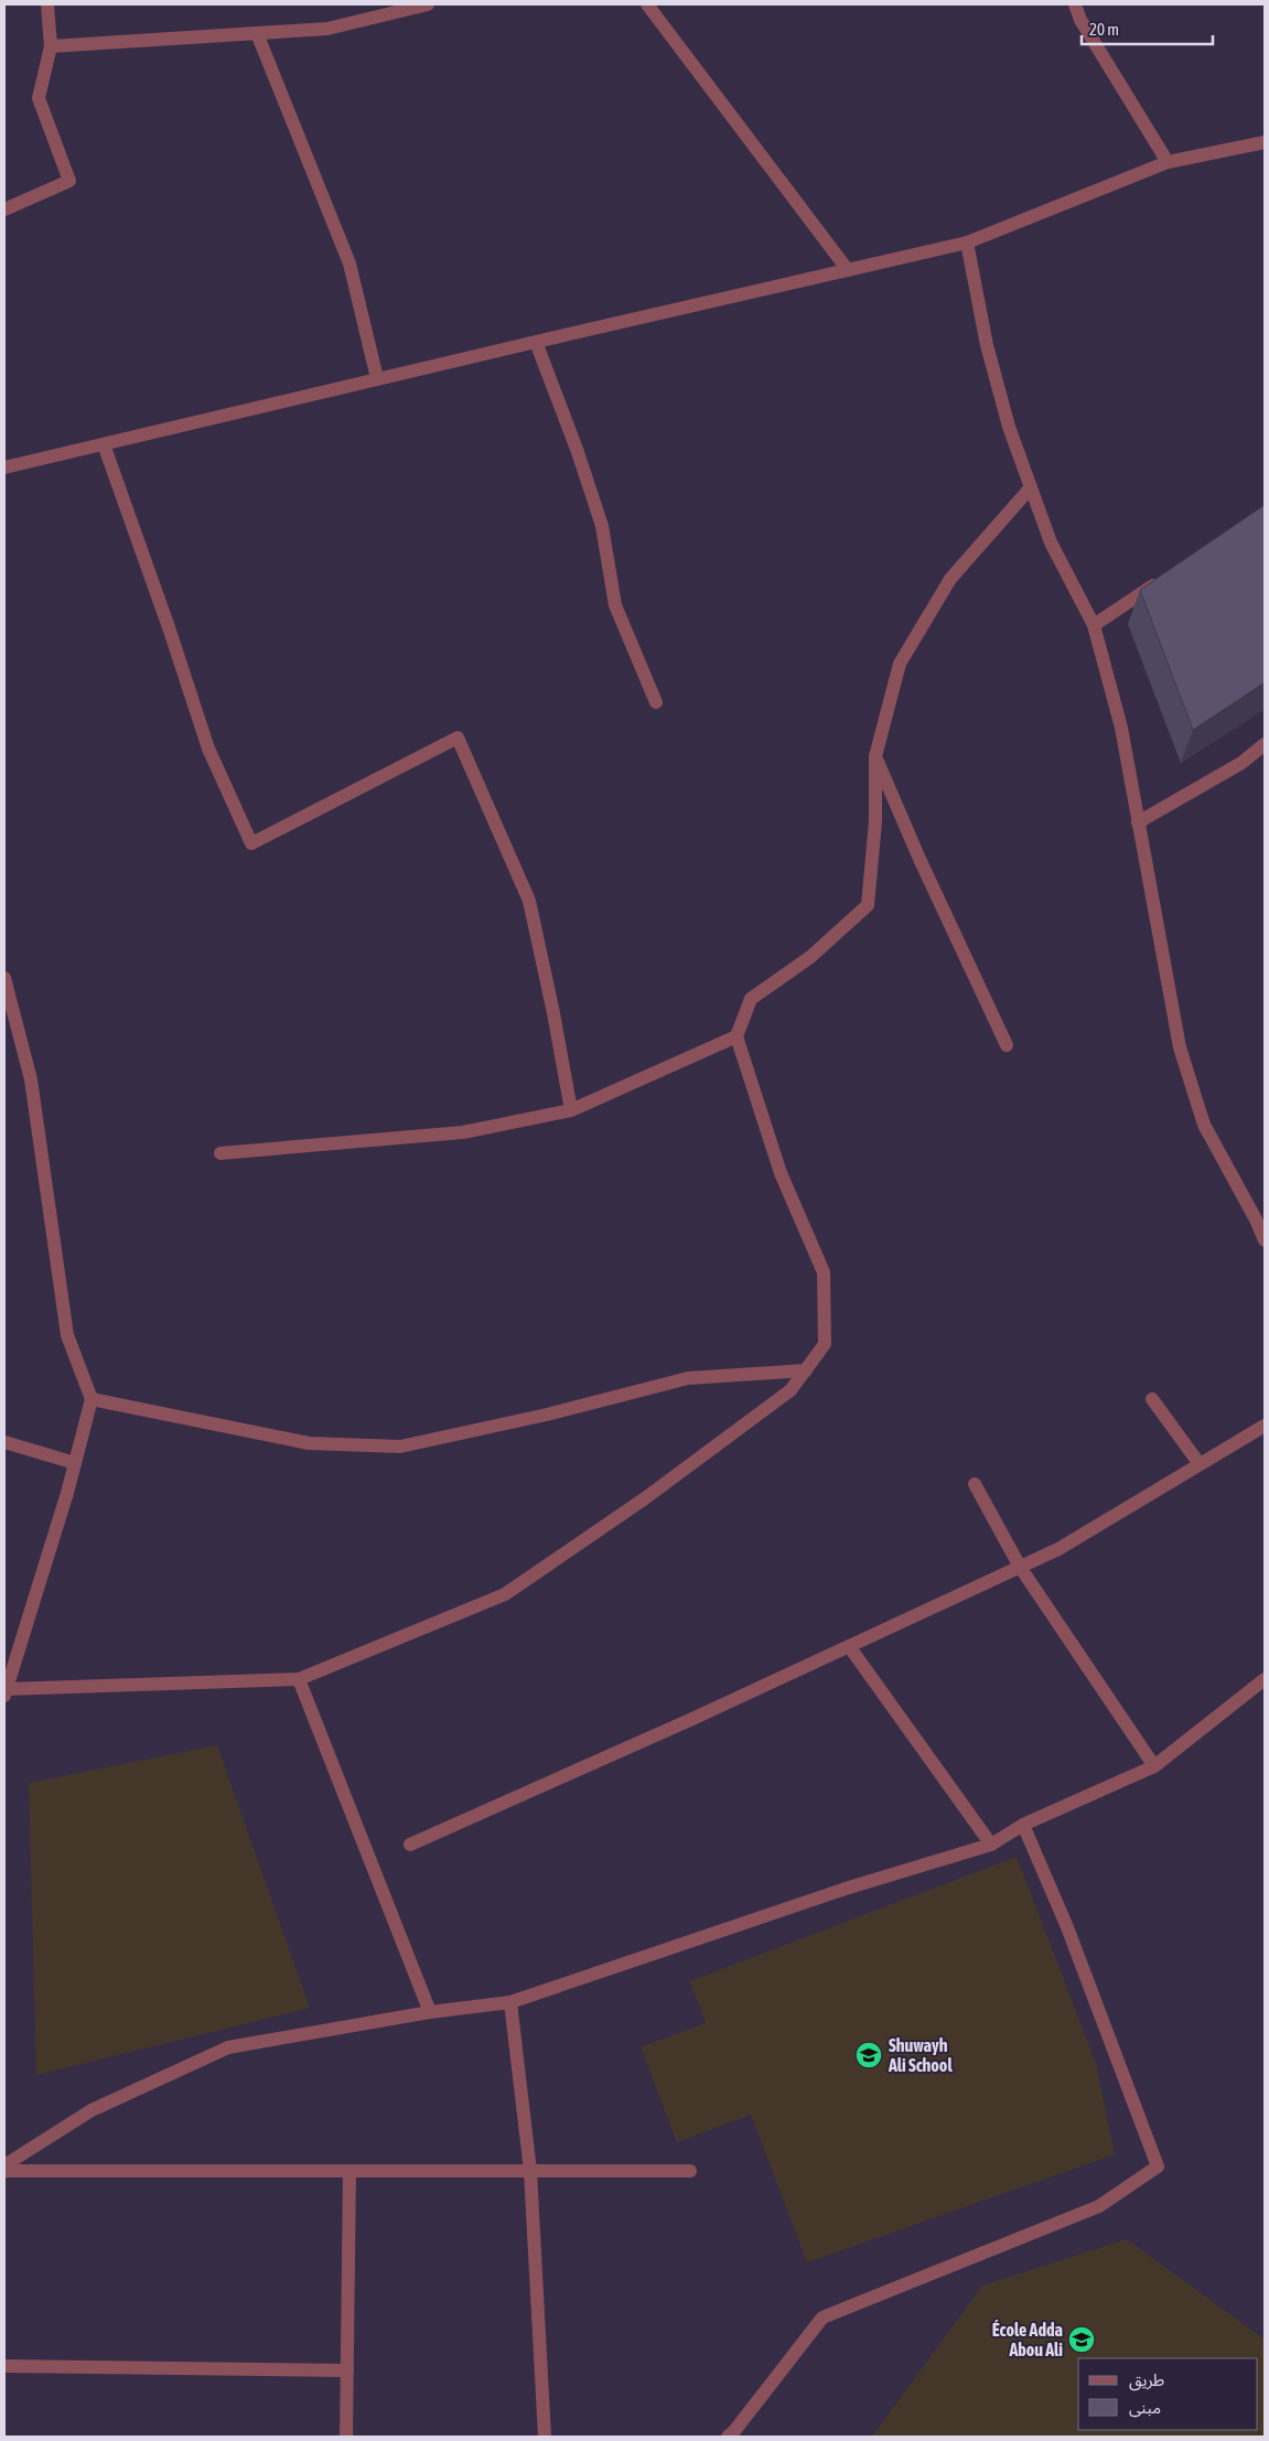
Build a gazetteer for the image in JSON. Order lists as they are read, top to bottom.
{
  "places": {
    "school or university": ["Shuwayh Ali School", "École Adda Abou Ali"]
  },
  "legend": ["طريق", "مبنى"],
  "scale_bar": "20 m"
}
